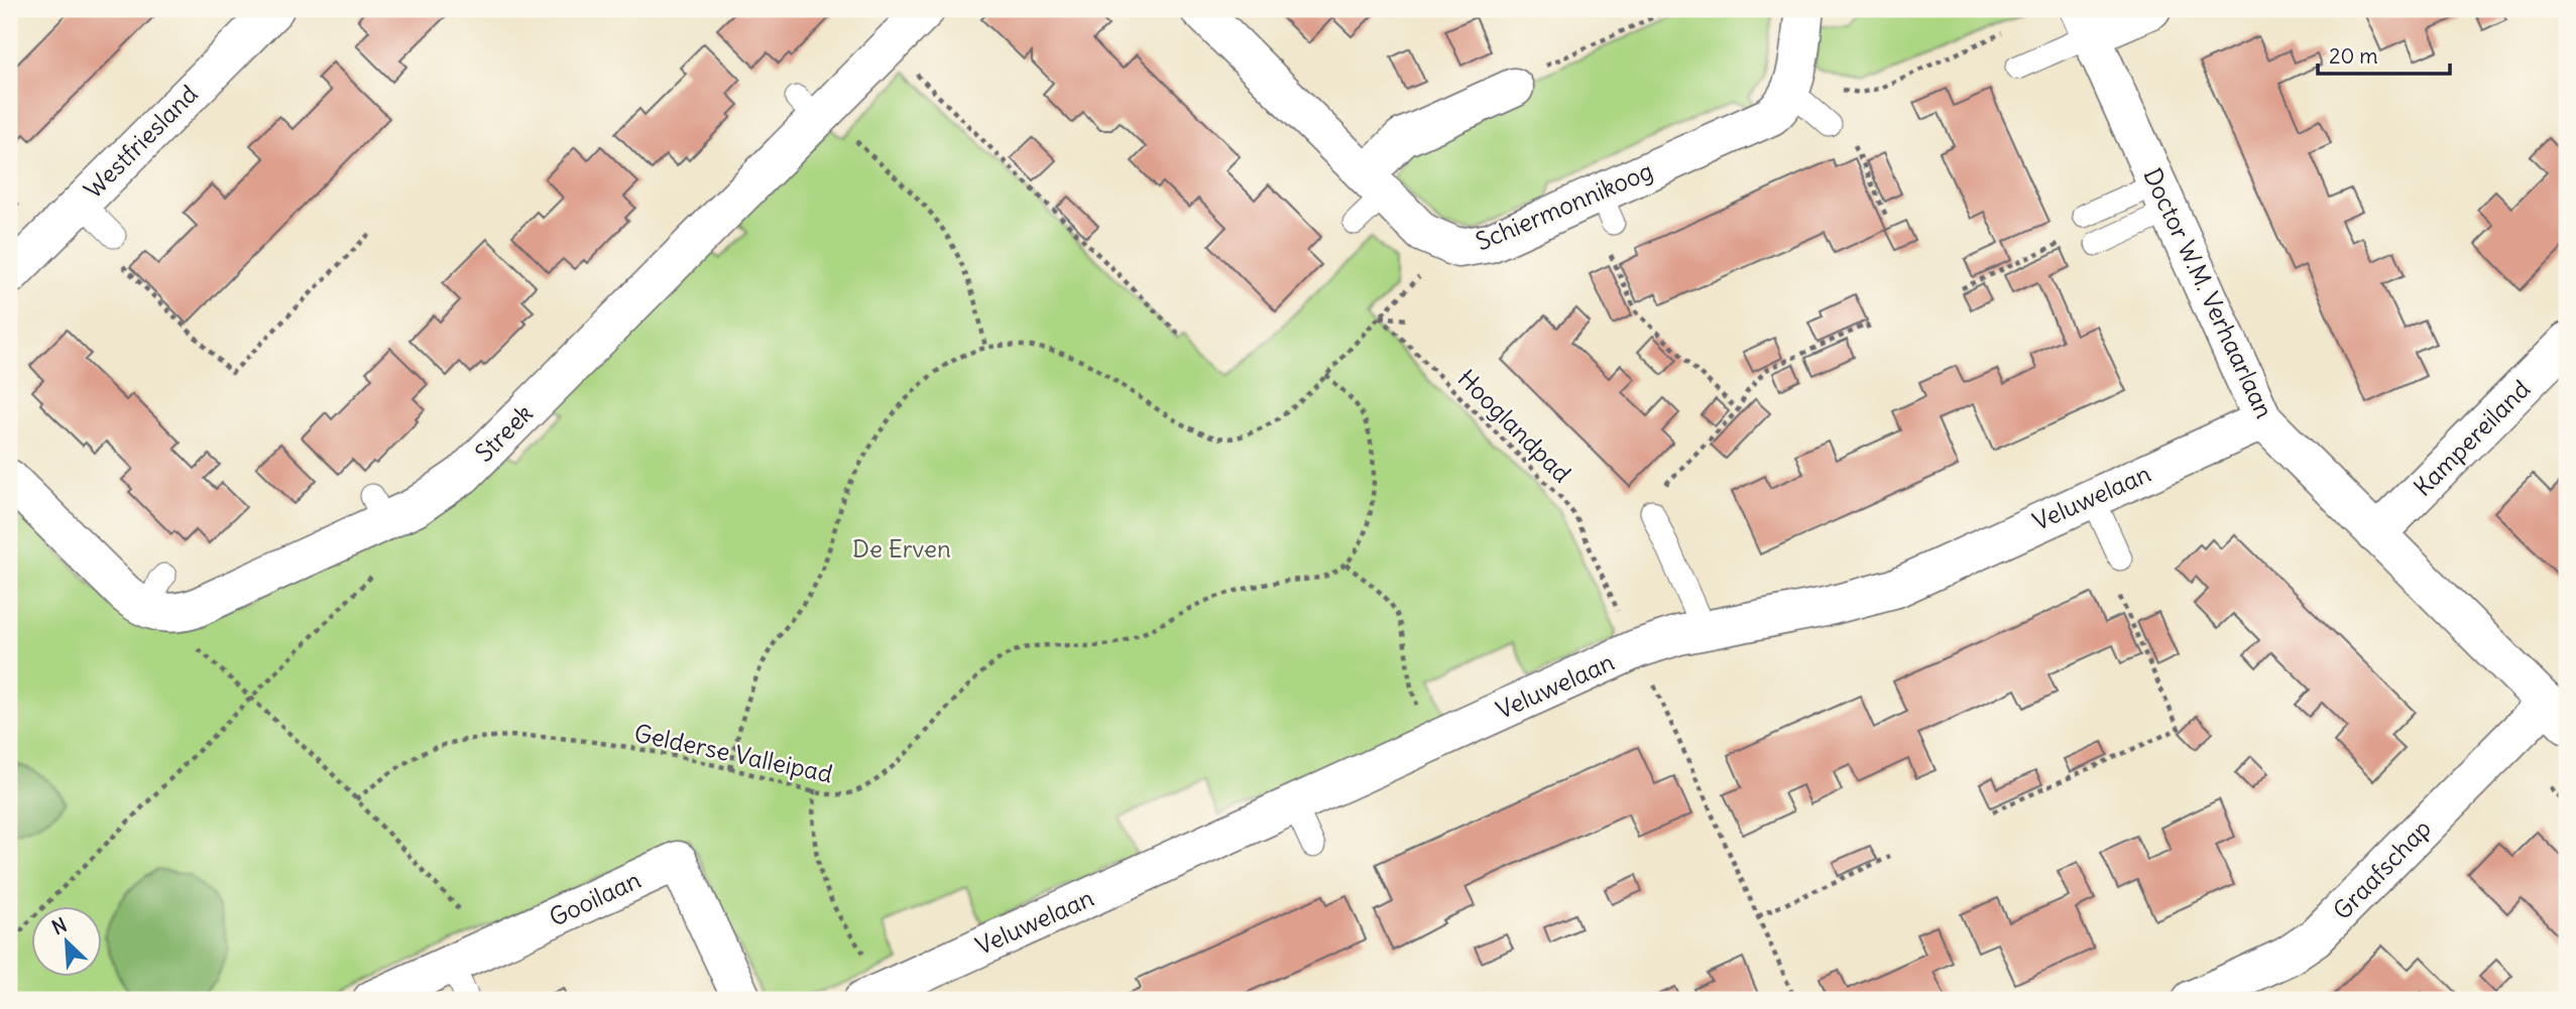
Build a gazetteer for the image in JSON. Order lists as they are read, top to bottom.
{
  "streets": {
    "street": [
      "Westfriesland",
      "Schiermonnikoog",
      "Doctor W.M. Verhaarlaan",
      "Streek",
      "Kampereiland",
      "Veluwelaan",
      "Graafschap",
      "Gooilaan"
    ],
    "path": ["Hooglandpad", "Gelderse Valleipad"]
  },
  "crossings": [
    ["Doctor W.M. Verhaarlaan", "Kampereiland"],
    ["Doctor W.M. Verhaarlaan", "Veluwelaan"],
    ["Doctor W.M. Verhaarlaan", "Graafschap"]
  ],
  "parks": ["De Erven"],
  "scale_bar": "20 m",
  "north": "top left"
}
